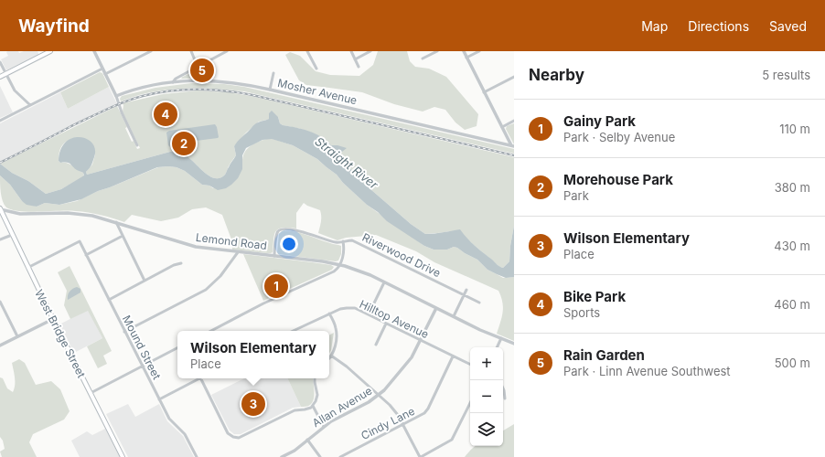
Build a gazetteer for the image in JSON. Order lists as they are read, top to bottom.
{
  "streets": {
    "main road": ["West Bridge Street"],
    "street": [
      "Mosher Avenue",
      "Lemond Road",
      "Riverwood Drive",
      "Hilltop Avenue",
      "Mound Street",
      "Allan Avenue",
      "Cindy Lane"
    ]
  },
  "crossings": [
    ["Lemond Road", "Riverwood Drive"],
    ["Lemond Road", "West Bridge Street"],
    ["Lemond Road", "Allan Avenue"],
    ["Hilltop Avenue", "Allan Avenue"],
    ["Hilltop Avenue", "Cindy Lane"],
    ["West Bridge Street", "Mound Street"]
  ],
  "water": ["Straight River"],
  "page": {
    "header": "Wayfind",
    "nav": ["Map", "Directions", "Saved"],
    "heading": ["Nearby", "5 results"],
    "pins": [
      "5",
      "4",
      "2",
      "1",
      "3"
    ],
    "list": [
      {
        "mark": "1",
        "name": "Gainy Park",
        "note": "Park · Selby Avenue",
        "value": "110 m"
      },
      {
        "mark": "2",
        "name": "Morehouse Park",
        "note": "Park",
        "value": "380 m"
      },
      {
        "mark": "3",
        "name": "Wilson Elementary",
        "note": "Place",
        "value": "430 m"
      },
      {
        "mark": "4",
        "name": "Bike Park",
        "note": "Sports",
        "value": "460 m"
      },
      {
        "mark": "5",
        "name": "Rain Garden",
        "note": "Park · Linn Avenue Southwest",
        "value": "500 m"
      }
    ],
    "popup": ["Wilson Elementary", "Place"],
    "map_buttons": ["+", "−"]
  }
}
